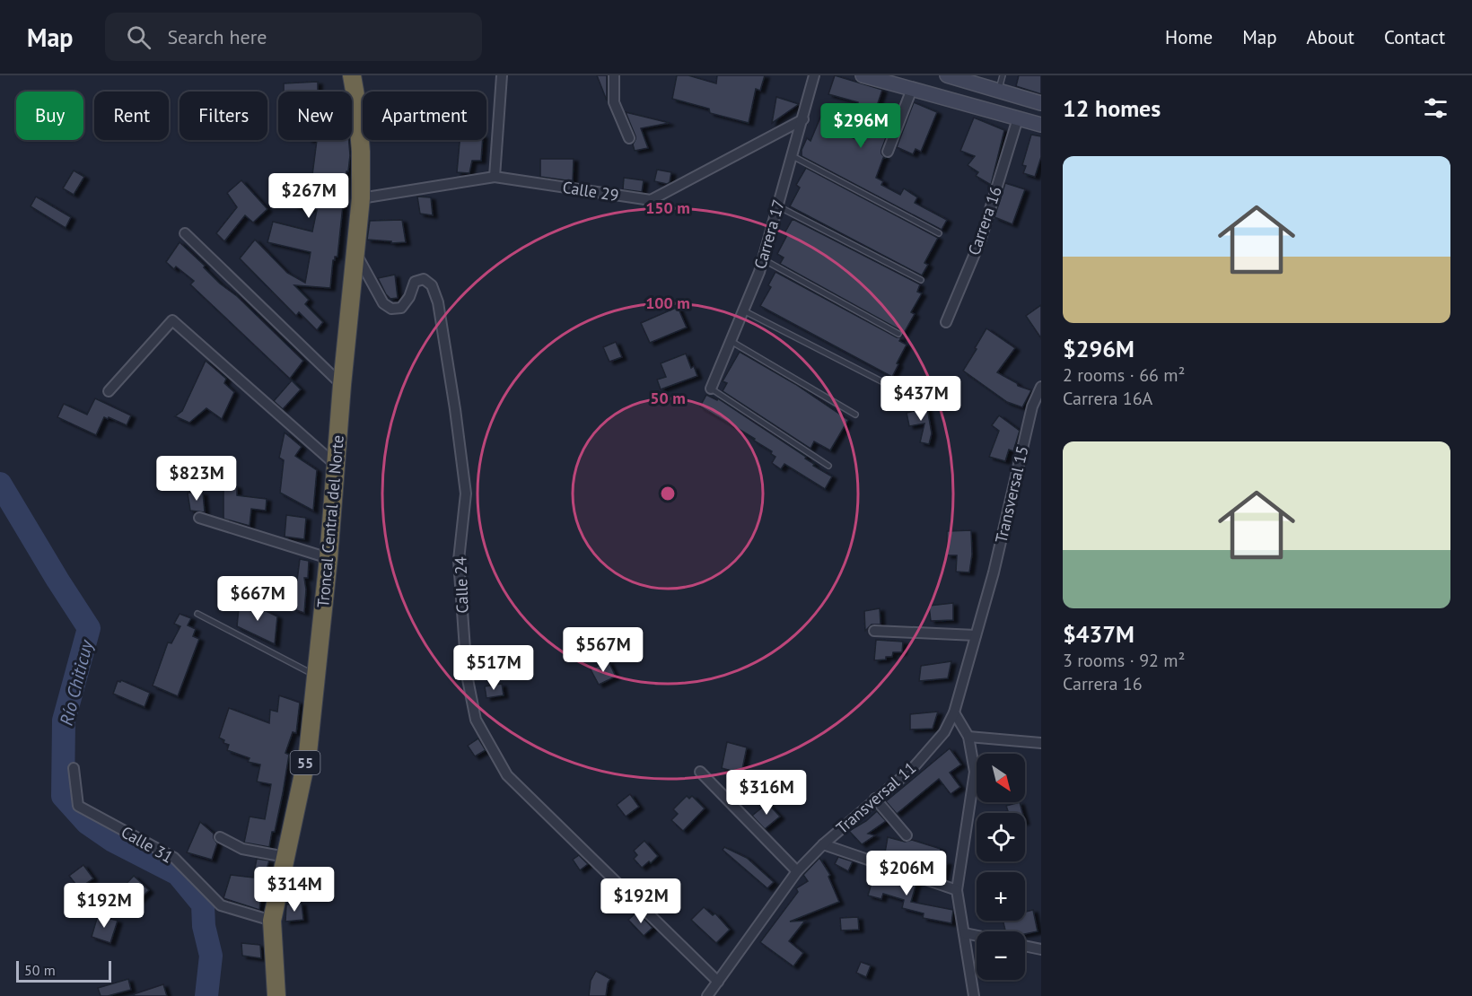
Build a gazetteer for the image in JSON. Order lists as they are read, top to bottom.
{
  "streets": {
    "highway": ["Troncal Central del Norte", "55"],
    "street": [
      "Calle 29",
      "Carrera 16",
      "Carrera 17",
      "Transversal 15",
      "Calle 24",
      "Transversal 11",
      "Calle 31"
    ]
  },
  "crossings": [
    ["Calle 29", "Carrera 17"],
    ["Calle 29", "Troncal Central del Norte"],
    ["Transversal 15", "Transversal 11"],
    ["Troncal Central del Norte", "Calle 24"],
    ["Troncal Central del Norte", "Calle 31"],
    ["Calle 24", "Transversal 11"]
  ],
  "water": ["Río Chiticuy"],
  "scale_bar": "50 m",
  "north": "bottom right",
  "page": {
    "header": "Map",
    "search": "Search here",
    "nav": [
      "Home",
      "Map",
      "About",
      "Contact"
    ],
    "heading": "12 homes",
    "chip": [
      "Buy",
      "Rent",
      "Filters",
      "New",
      "Apartment"
    ],
    "price": [
      "$296M",
      "$267M",
      "$437M",
      "$823M",
      "$667M",
      "$567M",
      "$517M",
      "$316M",
      "$206M",
      "$314M",
      "$192M",
      "$192M"
    ],
    "list": [
      {
        "name": "$296M",
        "note": "2 rooms · 66 m² · Carrera 16A"
      },
      {
        "name": "$437M",
        "note": "3 rooms · 92 m² · Carrera 16"
      }
    ],
    "map_buttons": ["+", "−"],
    "scale": "50 m"
  },
  "rings": ["150 m", "100 m", "50 m"]
}
